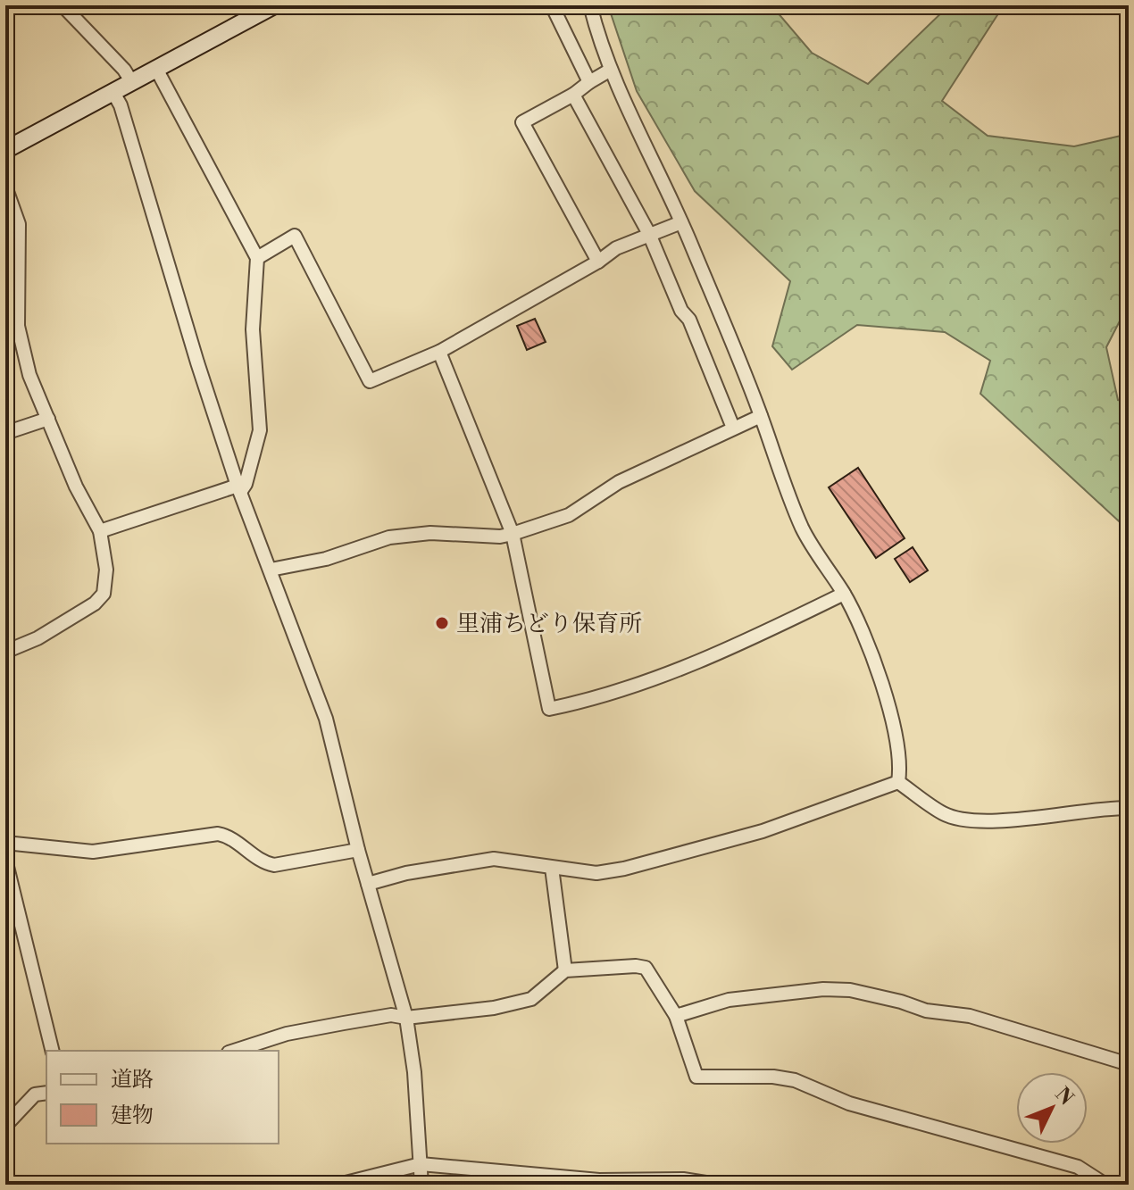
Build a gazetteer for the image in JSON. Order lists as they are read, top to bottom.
{
  "places": ["里浦ちどり保育所"],
  "legend": ["道路", "建物"],
  "north": "top right"
}
